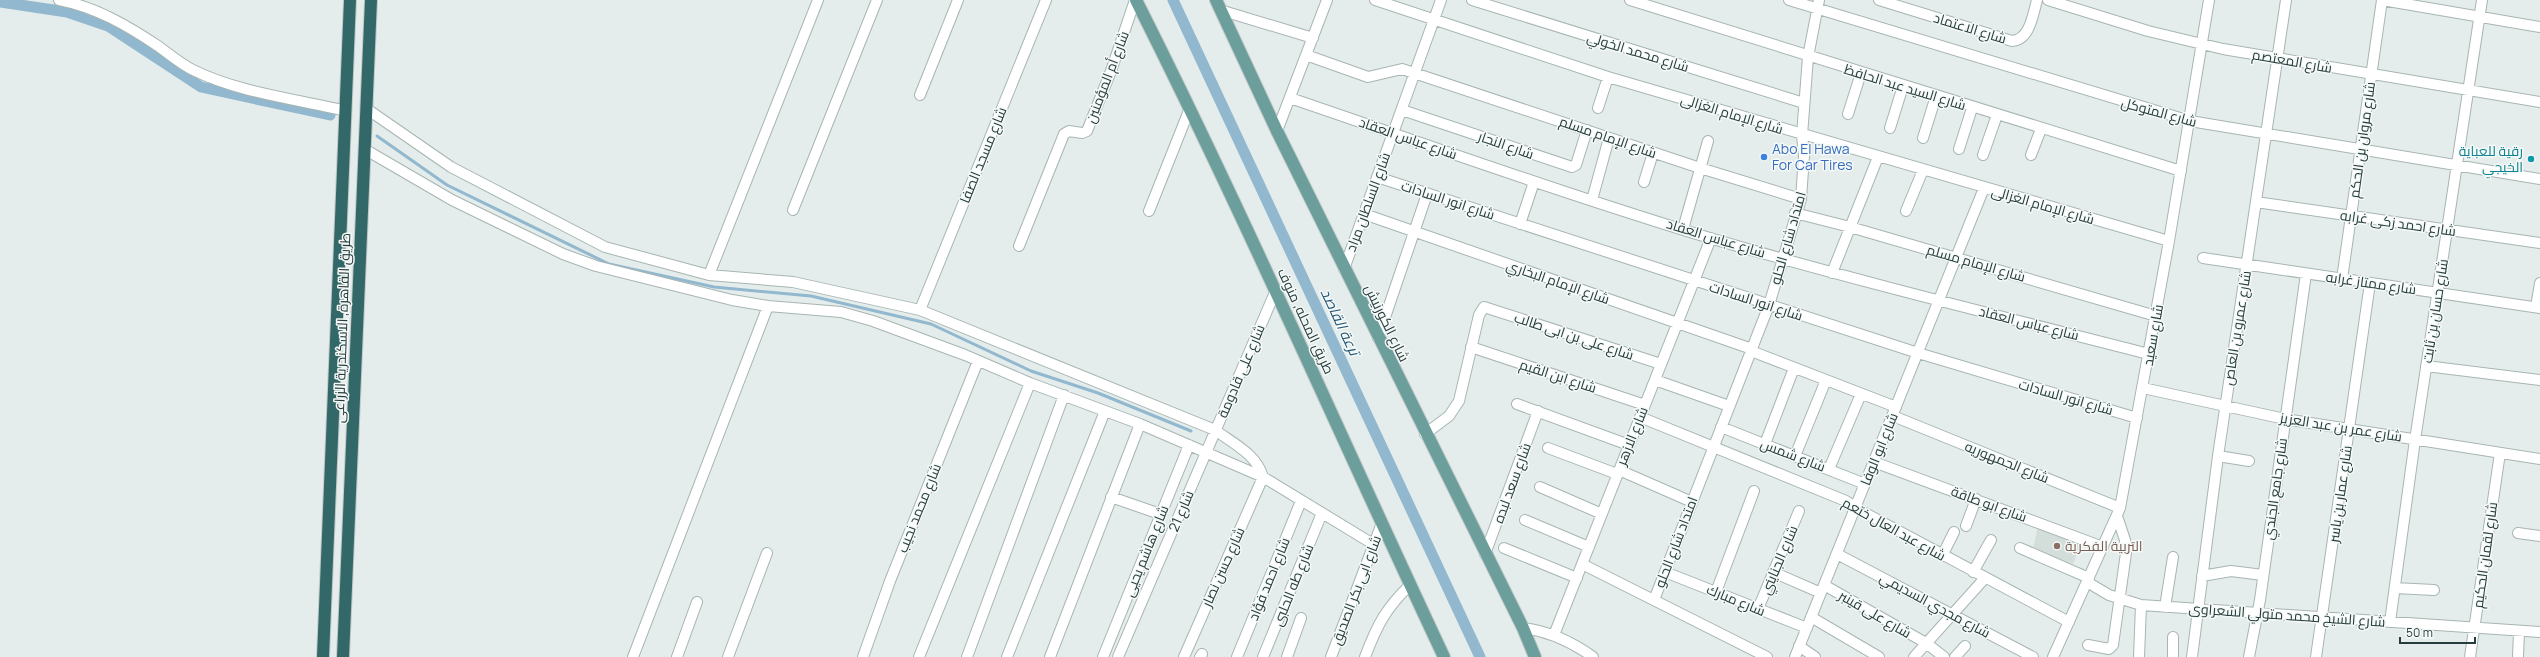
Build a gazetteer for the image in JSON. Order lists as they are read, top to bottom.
{
  "streets": {
    "highway": ["طريق القاهرة, الاسكندرية الزراعى"],
    "main road": ["طريق المحله, منوف", "شارع الكورنيش"],
    "street": [
      "شارع الاعتماد",
      "شارع محمد الخولي",
      "شارع المعتصم",
      "شارع أم المؤمنين",
      "شارع السيد عبد الحافظ",
      "شارع المتوكل",
      "شارع الإمام الغزالى",
      "شارع الإمام مسلم",
      "شارع عباس العقاد",
      "شارع مروان بن الحكم",
      "شارع النجار",
      "شارع مسجد الصفا",
      "شارع انور السادات",
      "شارع السلطان مراد",
      "شارع احمد زكى غرابه",
      "امتداد شارع الحلو",
      "شارع الإمام البخاري",
      "شارع ممتاز غرابه",
      "شارع حسان بن ثابت",
      "شارع عمرو بن العاص",
      "شارع سعيد",
      "شارع على بن ابى طالب",
      "شارع على قادومة",
      "شارع ابن القيم",
      "شارع عمر بن عبد العزيز",
      "شارع الازهر",
      "شارع ابو الوفا",
      "شارع شمس",
      "شارع الجمهوريه",
      "شارع سعد لبده",
      "شارع جامع الجندي",
      "شارع عمار بن ياسر",
      "شارع ابو طاقة",
      "شارع محمد نجيب",
      "شارع 21",
      "شارع عبد العال ختعم",
      "شارع هاشم يحيى",
      "شارع لقمان الحكيم",
      "شارع الجنايني",
      "شارع حسن نصار",
      "شارع احمد فؤاد",
      "شارع طه الحلبى",
      "شارع ابى بكر الصديق",
      "شارع مبارك",
      "شارع مجدي السديمي",
      "شارع على قينبر",
      "شارع الشيخ محمد متولي الشعراوى"
    ]
  },
  "crossings": [
    ["شارع محمد الخولي", "امتداد شارع الحلو"],
    ["شارع المعتصم", "شارع مروان بن الحكم"],
    ["شارع المعتصم", "شارع حسان بن ثابت"],
    ["شارع المعتصم", "شارع عمرو بن العاص"],
    ["شارع المعتصم", "شارع سعيد"],
    ["شارع أم المؤمنين", "طريق المحله, منوف"],
    ["شارع السيد عبد الحافظ", "امتداد شارع الحلو"],
    ["شارع السيد عبد الحافظ", "شارع سعيد"],
    ["شارع المتوكل", "شارع مروان بن الحكم"],
    ["شارع المتوكل", "امتداد شارع الحلو"],
    ["شارع المتوكل", "شارع حسان بن ثابت"],
    ["شارع المتوكل", "شارع عمرو بن العاص"],
    ["شارع المتوكل", "شارع سعيد"],
    ["شارع الإمام الغزالى", "شارع السلطان مراد"],
    ["شارع الإمام الغزالى", "امتداد شارع الحلو"],
    ["شارع الإمام الغزالى", "شارع سعيد"],
    ["شارع الإمام الغزالى", "شارع ابو الوفا"],
    ["شارع الإمام مسلم", "شارع النجار"],
    ["شارع الإمام مسلم", "شارع السلطان مراد"],
    ["شارع الإمام مسلم", "امتداد شارع الحلو"],
    ["شارع الإمام مسلم", "شارع سعيد"],
    ["شارع الإمام مسلم", "شارع ابو الوفا"],
    ["شارع عباس العقاد", "شارع السلطان مراد"],
    ["شارع عباس العقاد", "امتداد شارع الحلو"],
    ["شارع عباس العقاد", "شارع سعيد"],
    ["شارع عباس العقاد", "شارع الازهر"],
    ["شارع عباس العقاد", "شارع ابو الوفا"],
    ["شارع مروان بن الحكم", "شارع احمد زكى غرابه"],
    ["شارع مروان بن الحكم", "شارع ممتاز غرابه"],
    ["شارع النجار", "شارع السلطان مراد"],
    ["شارع انور السادات", "شارع السلطان مراد"],
    ["شارع انور السادات", "امتداد شارع الحلو"],
    ["شارع انور السادات", "شارع سعيد"],
    ["شارع انور السادات", "شارع الازهر"],
    ["شارع انور السادات", "شارع ابو الوفا"],
    ["شارع السلطان مراد", "شارع الإمام البخاري"],
    ["شارع السلطان مراد", "شارع الكورنيش"],
    ["شارع احمد زكى غرابه", "شارع حسان بن ثابت"],
    ["شارع احمد زكى غرابه", "شارع عمرو بن العاص"],
    ["امتداد شارع الحلو", "شارع الإمام البخاري"],
    ["امتداد شارع الحلو", "شارع شمس"],
    ["امتداد شارع الحلو", "شارع الجمهوريه"],
    ["امتداد شارع الحلو", "شارع عبد العال ختعم"],
    ["امتداد شارع الحلو", "شارع مبارك"],
    ["شارع الإمام البخاري", "شارع الازهر"],
    ["شارع الإمام البخاري", "شارع الجمهوريه"],
    ["شارع ممتاز غرابه", "شارع حسان بن ثابت"],
    ["شارع ممتاز غرابه", "شارع عمرو بن العاص"],
    ["شارع ممتاز غرابه", "شارع جامع الجندي"],
    ["شارع ممتاز غرابه", "شارع عمار بن ياسر"],
    ["شارع حسان بن ثابت", "شارع عمر بن عبد العزيز"],
    ["شارع حسان بن ثابت", "شارع الشيخ محمد متولي الشعراوى"],
    ["طريق المحله, منوف", "شارع على قادومة"],
    ["طريق المحله, منوف", "شارع ابى بكر الصديق"],
    ["شارع الكورنيش", "شارع سعد لبده"],
    ["شارع عمرو بن العاص", "شارع عمر بن عبد العزيز"],
    ["شارع عمرو بن العاص", "شارع الشيخ محمد متولي الشعراوى"],
    ["شارع سعيد", "شارع عمر بن عبد العزيز"],
    ["شارع سعيد", "شارع الجمهوريه"],
    ["شارع سعيد", "شارع ابو طاقة"],
    ["شارع سعيد", "شارع عبد العال ختعم"],
    ["شارع سعيد", "شارع الشيخ محمد متولي الشعراوى"],
    ["شارع على بن ابى طالب", "شارع ابن القيم"],
    ["شارع على بن ابى طالب", "شارع الازهر"],
    ["شارع على قادومة", "شارع 21"],
    ["شارع ابن القيم", "شارع الازهر"],
    ["شارع عمر بن عبد العزيز", "شارع جامع الجندي"],
    ["شارع عمر بن عبد العزيز", "شارع عمار بن ياسر"],
    ["شارع عمر بن عبد العزيز", "شارع لقمان الحكيم"],
    ["شارع الازهر", "شارع عبد العال ختعم"],
    ["شارع ابو الوفا", "شارع شمس"],
    ["شارع ابو الوفا", "شارع الجمهوريه"],
    ["شارع ابو الوفا", "شارع ابو طاقة"],
    ["شارع ابو الوفا", "شارع عبد العال ختعم"],
    ["شارع ابو الوفا", "شارع مبارك"],
    ["شارع ابو الوفا", "شارع مجدي السديمي"],
    ["شارع ابو الوفا", "شارع على قينبر"],
    ["شارع جامع الجندي", "شارع الشيخ محمد متولي الشعراوى"],
    ["شارع عمار بن ياسر", "شارع الشيخ محمد متولي الشعراوى"],
    ["شارع لقمان الحكيم", "شارع الشيخ محمد متولي الشعراوى"],
    ["شارع الجنايني", "شارع مبارك"],
    ["شارع الجنايني", "شارع على قينبر"]
  ],
  "water": ["ترعة القاصد"],
  "places": ["Abo El Hawa For Car Tires", "رقية للعباية الخيجي", "التربية الفكرية"],
  "scale_bar": "50 m"
}
